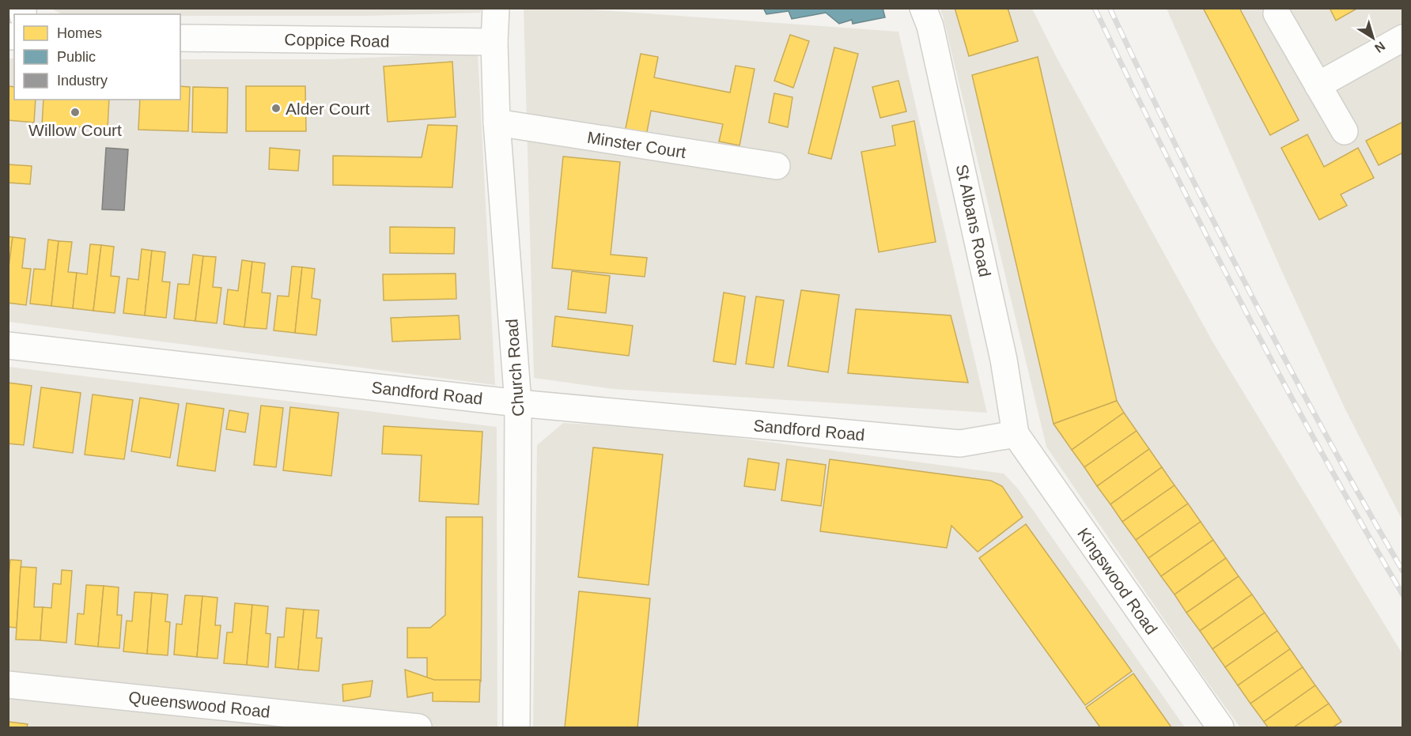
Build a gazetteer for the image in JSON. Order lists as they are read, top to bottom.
{
  "streets": {
    "street": [
      "Coppice Road",
      "Minster Court",
      "St Albans Road",
      "Church Road",
      "Sandford Road",
      "Kingswood Road",
      "Queenswood Road"
    ]
  },
  "crossings": [
    ["Coppice Road", "Church Road"],
    ["Minster Court", "Church Road"],
    ["St Albans Road", "Sandford Road"],
    ["St Albans Road", "Kingswood Road"],
    ["Church Road", "Sandford Road"],
    ["Sandford Road", "Kingswood Road"]
  ],
  "places": ["Alder Court", "Willow Court"],
  "legend": ["Homes", "Public", "Industry"],
  "north": "bottom right"
}
